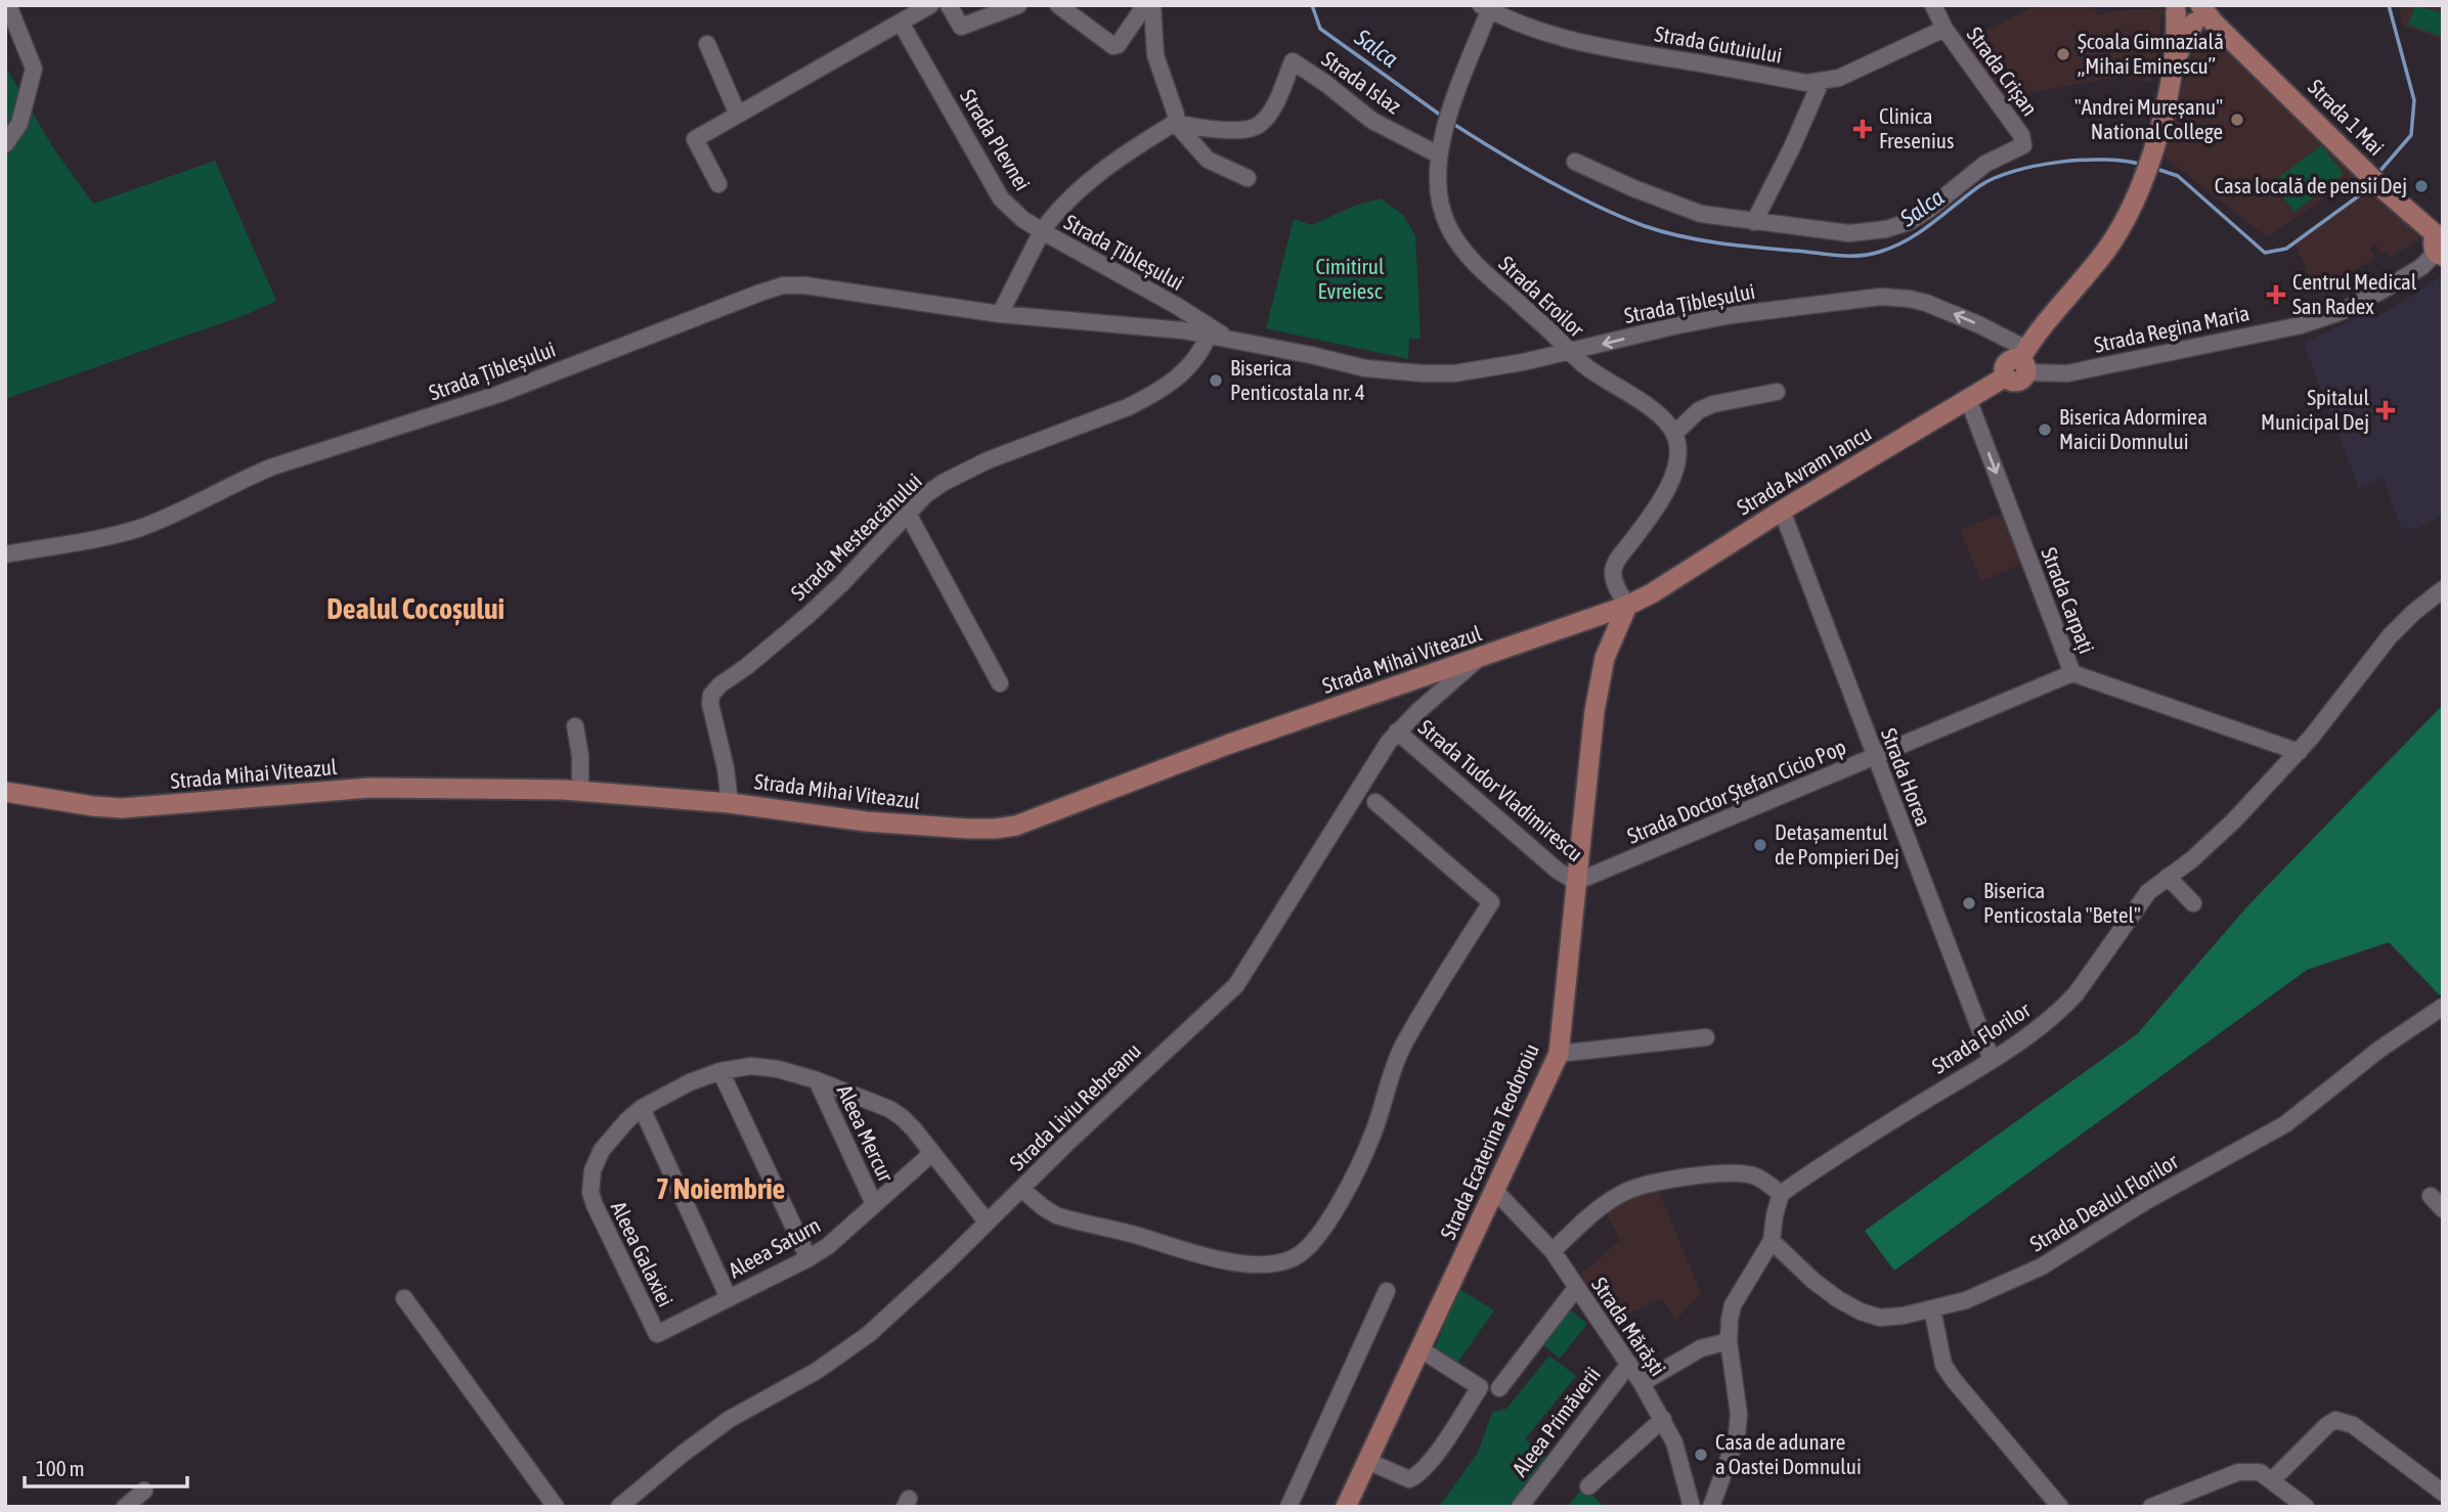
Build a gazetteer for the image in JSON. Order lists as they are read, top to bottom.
{
  "streets": {
    "main road": [
      "Strada 1 Mai",
      "Strada Avram Iancu",
      "Strada Mihai Viteazul",
      "Strada Ecaterina Teodoroiu"
    ],
    "street": [
      "Strada Gutuiului",
      "Strada Crișan",
      "Strada Islaz",
      "Strada Plevnei",
      "Strada Țibleșului",
      "Strada Eroilor",
      "Strada Regina Maria",
      "Strada Mesteacănului",
      "Strada Carpați",
      "Strada Horea",
      "Strada Tudor Vladimirescu",
      "Strada Doctor Ștefan Cicio Pop",
      "Strada Florilor",
      "Strada Liviu Rebreanu",
      "Aleea Mercur",
      "Strada Dealul Florilor",
      "Aleea Saturn",
      "Aleea Galaxiei",
      "Strada Mărăști",
      "Aleea Primăverii"
    ]
  },
  "crossings": [
    ["Strada Gutuiului", "Strada Crișan"],
    ["Strada Gutuiului", "Strada Eroilor"],
    ["Strada Islaz", "Strada Eroilor"],
    ["Strada 1 Mai", "Strada Regina Maria"],
    ["Strada Plevnei", "Strada Țibleșului"],
    ["Strada Țibleșului", "Strada Eroilor"],
    ["Strada Țibleșului", "Strada Regina Maria"],
    ["Strada Țibleșului", "Strada Avram Iancu"],
    ["Strada Țibleșului", "Strada Mesteacănului"],
    ["Strada Regina Maria", "Strada Avram Iancu"],
    ["Strada Avram Iancu", "Strada Carpați"],
    ["Strada Avram Iancu", "Strada Mihai Viteazul"],
    ["Strada Avram Iancu", "Strada Horea"],
    ["Strada Avram Iancu", "Strada Ecaterina Teodoroiu"],
    ["Strada Mesteacănului", "Strada Mihai Viteazul"],
    ["Strada Carpați", "Strada Doctor Ștefan Cicio Pop"],
    ["Strada Carpați", "Strada Florilor"],
    ["Strada Mihai Viteazul", "Strada Liviu Rebreanu"],
    ["Strada Mihai Viteazul", "Strada Ecaterina Teodoroiu"],
    ["Strada Horea", "Strada Doctor Ștefan Cicio Pop"],
    ["Strada Horea", "Strada Florilor"],
    ["Strada Tudor Vladimirescu", "Strada Doctor Ștefan Cicio Pop"],
    ["Strada Tudor Vladimirescu", "Strada Liviu Rebreanu"],
    ["Strada Tudor Vladimirescu", "Strada Ecaterina Teodoroiu"],
    ["Strada Doctor Ștefan Cicio Pop", "Strada Ecaterina Teodoroiu"],
    ["Strada Liviu Rebreanu", "Aleea Galaxiei"],
    ["Aleea Mercur", "Aleea Saturn"],
    ["Aleea Mercur", "Aleea Galaxiei"],
    ["Strada Ecaterina Teodoroiu", "Strada Mărăști"],
    ["Aleea Saturn", "Aleea Galaxiei"],
    ["Strada Mărăști", "Aleea Primăverii"]
  ],
  "one_way": ["Strada Carpați"],
  "districts": ["Dealul Cocoșului", "7 Noiembrie"],
  "water": ["Salca"],
  "parks": ["Cimitirul Evreiesc"],
  "places": {
    "other": [
      "Școala Gimnazială „Mihai Eminescu”",
      "\"Andrei Mureșanu\" National College",
      "Casa locală de pensii Dej",
      "Biserica Penticostala nr. 4",
      "Biserica Adormirea Maicii Domnului",
      "Detașamentul de Pompieri Dej",
      "Biserica Penticostala \"Betel\"",
      "Casa de adunare a Oastei Domnului"
    ],
    "health": ["Clinica Fresenius", "Centrul Medical San Radex", "Spitalul Municipal Dej"]
  },
  "scale_bar": "100 m"
}
